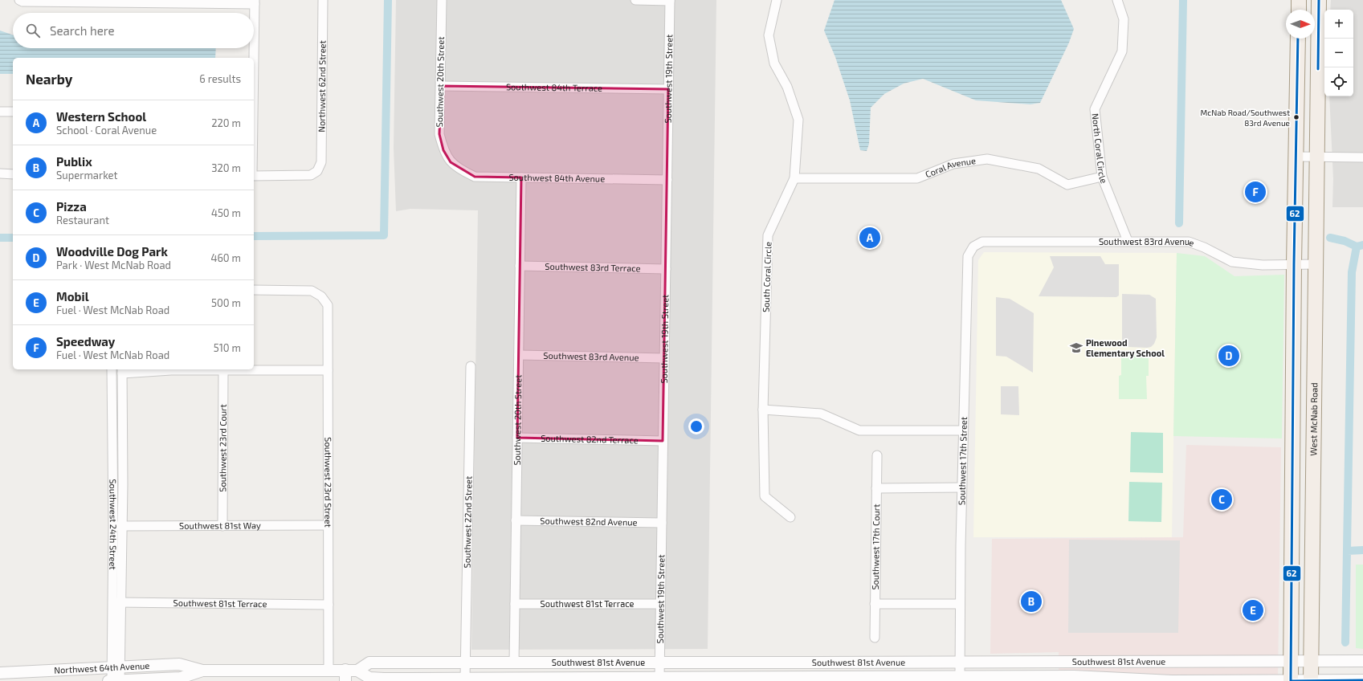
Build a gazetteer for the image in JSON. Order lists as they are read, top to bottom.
{
  "streets": {
    "main road": ["West McNab Road"],
    "street": [
      "Southwest 19th Street",
      "Southwest 20th Street",
      "Northwest 62nd Street",
      "Southwest 84th Terrace",
      "North Coral Circle",
      "Coral Avenue",
      "Southwest 84th Avenue",
      "Southwest 83rd Avenue",
      "Southwest 83rd Terrace",
      "South Coral Circle",
      "Southwest 82nd Terrace",
      "Southwest 23rd Court",
      "Southwest 17th Street",
      "Southwest 23rd Street",
      "Southwest 22nd Street",
      "Southwest 82nd Avenue",
      "Southwest 24th Street",
      "Southwest 81st Way",
      "Southwest 17th Court",
      "Southwest 81st Terrace",
      "Southwest 81st Avenue",
      "Northwest 64th Avenue"
    ]
  },
  "crossings": [
    ["Southwest 19th Street", "Southwest 84th Terrace"],
    ["Southwest 19th Street", "Southwest 84th Avenue"],
    ["Southwest 19th Street", "Southwest 83rd Avenue"],
    ["Southwest 19th Street", "Southwest 83rd Terrace"],
    ["Southwest 19th Street", "Southwest 82nd Terrace"],
    ["Southwest 19th Street", "Southwest 82nd Avenue"],
    ["Southwest 19th Street", "Southwest 81st Terrace"],
    ["Southwest 19th Street", "Southwest 81st Avenue"],
    ["Southwest 20th Street", "Southwest 84th Terrace"],
    ["Southwest 20th Street", "Southwest 84th Avenue"],
    ["Southwest 20th Street", "Southwest 83rd Avenue"],
    ["Southwest 20th Street", "Southwest 83rd Terrace"],
    ["Southwest 20th Street", "Southwest 82nd Terrace"],
    ["Southwest 20th Street", "Southwest 82nd Avenue"],
    ["Southwest 20th Street", "Southwest 81st Terrace"],
    ["Southwest 20th Street", "Southwest 81st Avenue"],
    ["North Coral Circle", "Coral Avenue"],
    ["North Coral Circle", "Southwest 83rd Avenue"],
    ["Coral Avenue", "South Coral Circle"],
    ["Southwest 83rd Avenue", "West McNab Road"],
    ["Southwest 83rd Avenue", "Southwest 17th Street"],
    ["West McNab Road", "Southwest 81st Avenue"],
    ["Southwest 23rd Court", "Southwest 81st Way"],
    ["Southwest 17th Street", "Southwest 81st Avenue"],
    ["Southwest 23rd Street", "Southwest 81st Way"],
    ["Southwest 23rd Street", "Southwest 81st Terrace"],
    ["Southwest 23rd Street", "Southwest 81st Avenue"],
    ["Southwest 23rd Street", "Northwest 64th Avenue"],
    ["Southwest 22nd Street", "Southwest 81st Avenue"],
    ["Southwest 24th Street", "Southwest 81st Way"],
    ["Southwest 24th Street", "Southwest 81st Terrace"],
    ["Southwest 24th Street", "Northwest 64th Avenue"],
    ["Southwest 81st Avenue", "Northwest 64th Avenue"]
  ],
  "places": {
    "other": ["McNab Road/Southwest 83rd Avenue"],
    "school or university": ["Pinewood Elementary School"]
  },
  "lines": ["transit line 62"],
  "north": "right",
  "page": {
    "map_buttons": ["+", "−"],
    "search": "Search here",
    "heading": ["Nearby", "6 results"],
    "list": [
      {
        "mark": "A",
        "name": "Western School",
        "note": "School · Coral Avenue",
        "value": "220 m"
      },
      {
        "mark": "B",
        "name": "Publix",
        "note": "Supermarket",
        "value": "320 m"
      },
      {
        "mark": "C",
        "name": "Pizza",
        "note": "Restaurant",
        "value": "450 m"
      },
      {
        "mark": "D",
        "name": "Woodville Dog Park",
        "note": "Park · West McNab Road",
        "value": "460 m"
      },
      {
        "mark": "E",
        "name": "Mobil",
        "note": "Fuel · West McNab Road",
        "value": "500 m"
      },
      {
        "mark": "F",
        "name": "Speedway",
        "note": "Fuel · West McNab Road",
        "value": "510 m"
      }
    ],
    "pins": [
      "F",
      "A",
      "D",
      "C",
      "B",
      "E"
    ]
  }
}
